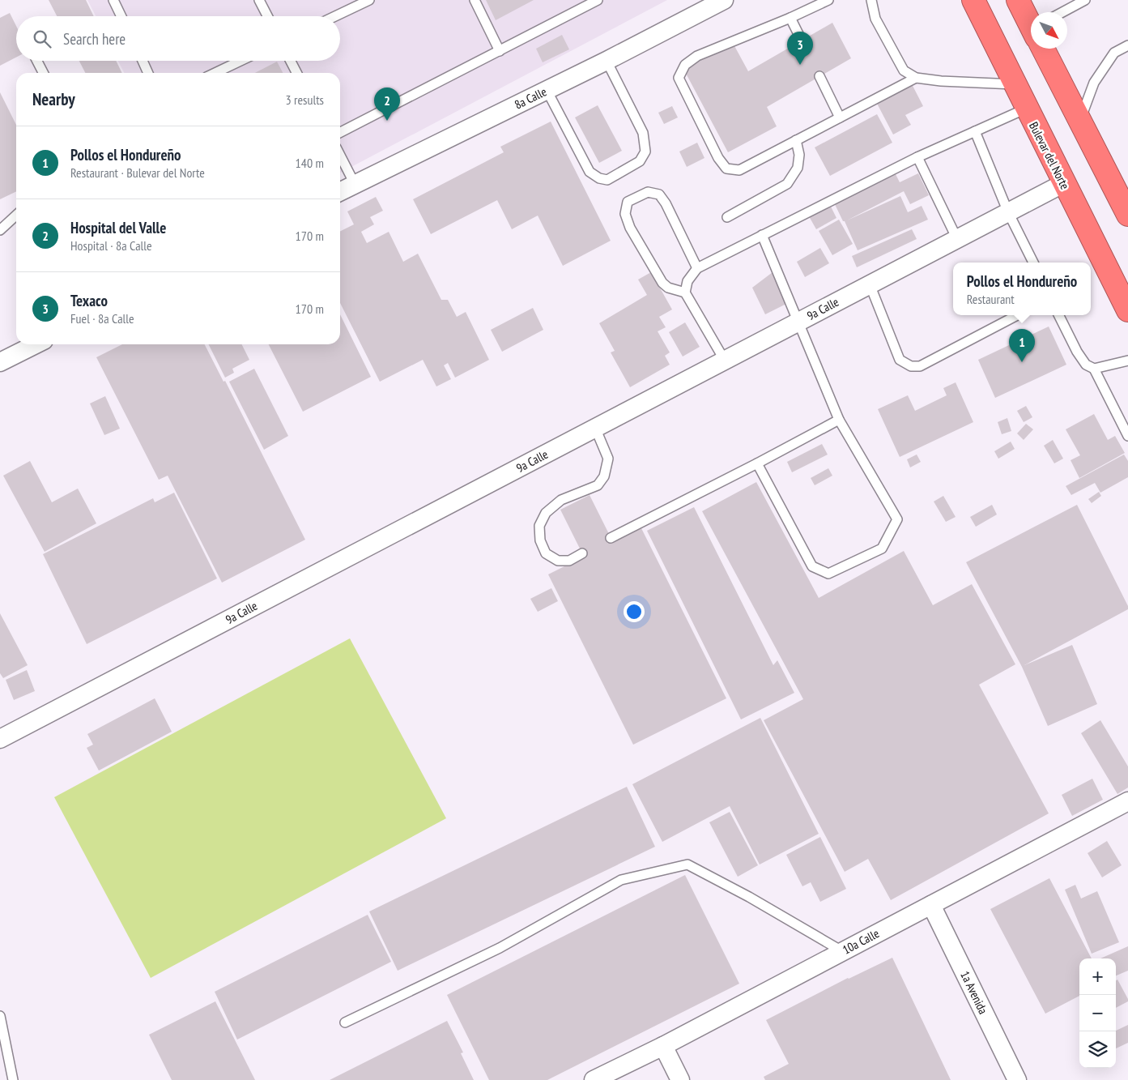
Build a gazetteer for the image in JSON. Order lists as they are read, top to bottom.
{
  "streets": {
    "highway": ["Bulevar del Norte"],
    "street": [
      "8a Calle",
      "9a Calle",
      "10a Calle",
      "1a Avenida"
    ]
  },
  "crossings": [
    ["Bulevar del Norte", "9a Calle"],
    ["10a Calle", "1a Avenida"]
  ],
  "north": "bottom right",
  "page": {
    "search": "Search here",
    "pins": ["3", "2", "1"],
    "heading": ["Nearby", "3 results"],
    "list": [
      {
        "mark": "1",
        "name": "Pollos el Hondureño",
        "note": "Restaurant · Bulevar del Norte",
        "value": "140 m"
      },
      {
        "mark": "2",
        "name": "Hospital del Valle",
        "note": "Hospital · 8a Calle",
        "value": "170 m"
      },
      {
        "mark": "3",
        "name": "Texaco",
        "note": "Fuel · 8a Calle",
        "value": "170 m"
      }
    ],
    "popup": ["Pollos el Hondureño", "Restaurant"],
    "map_buttons": ["+", "−"]
  }
}
